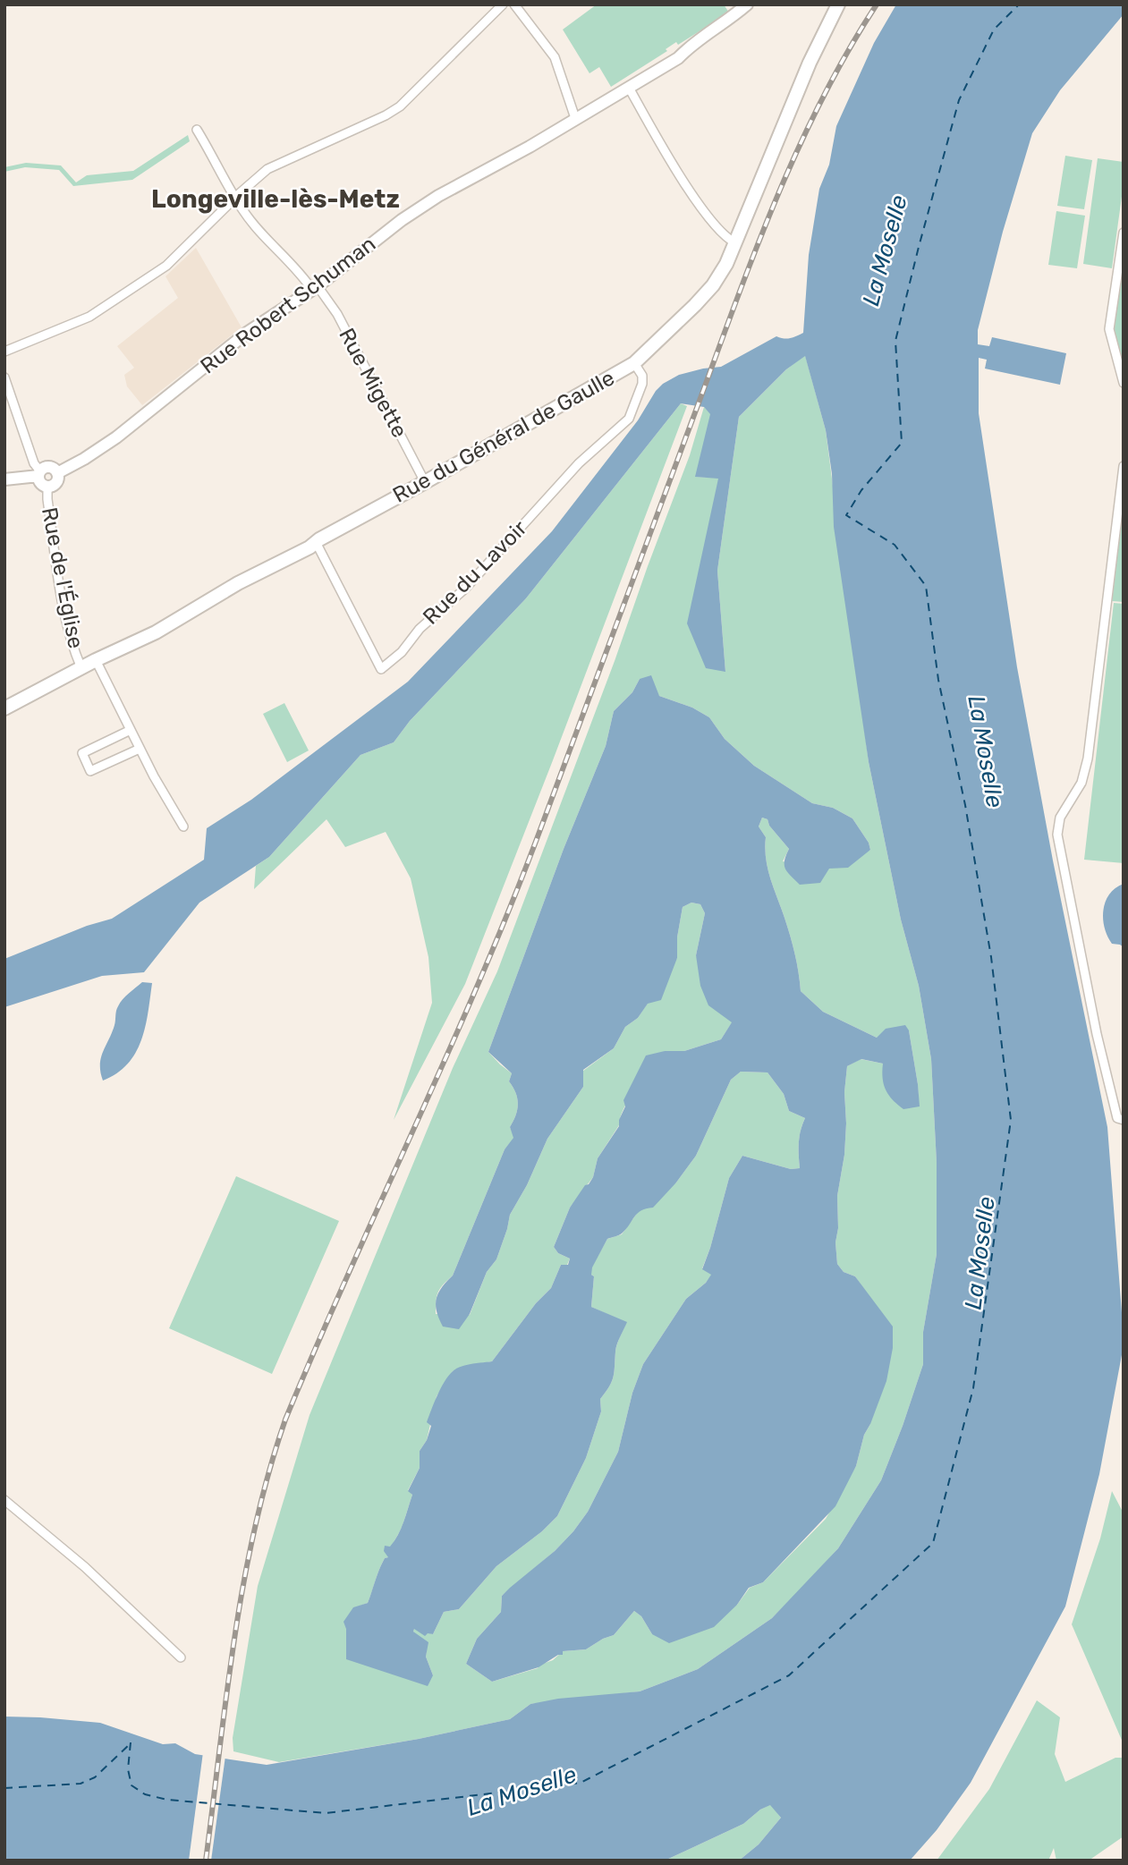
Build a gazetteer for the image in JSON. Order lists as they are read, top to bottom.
{
  "streets": {
    "main road": ["Rue du Général de Gaulle"],
    "street": [
      "Rue Robert Schuman",
      "Rue Migette",
      "Rue du Lavoir",
      "Rue de l'Église"
    ]
  },
  "crossings": [
    ["Rue Robert Schuman", "Rue Migette"],
    ["Rue Robert Schuman", "Rue de l'Église"],
    ["Rue Migette", "Rue du Général de Gaulle"],
    ["Rue du Général de Gaulle", "Rue du Lavoir"],
    ["Rue du Général de Gaulle", "Rue de l'Église"]
  ],
  "districts": ["Longeville-lès-Metz"],
  "water": ["La Moselle"]
}
